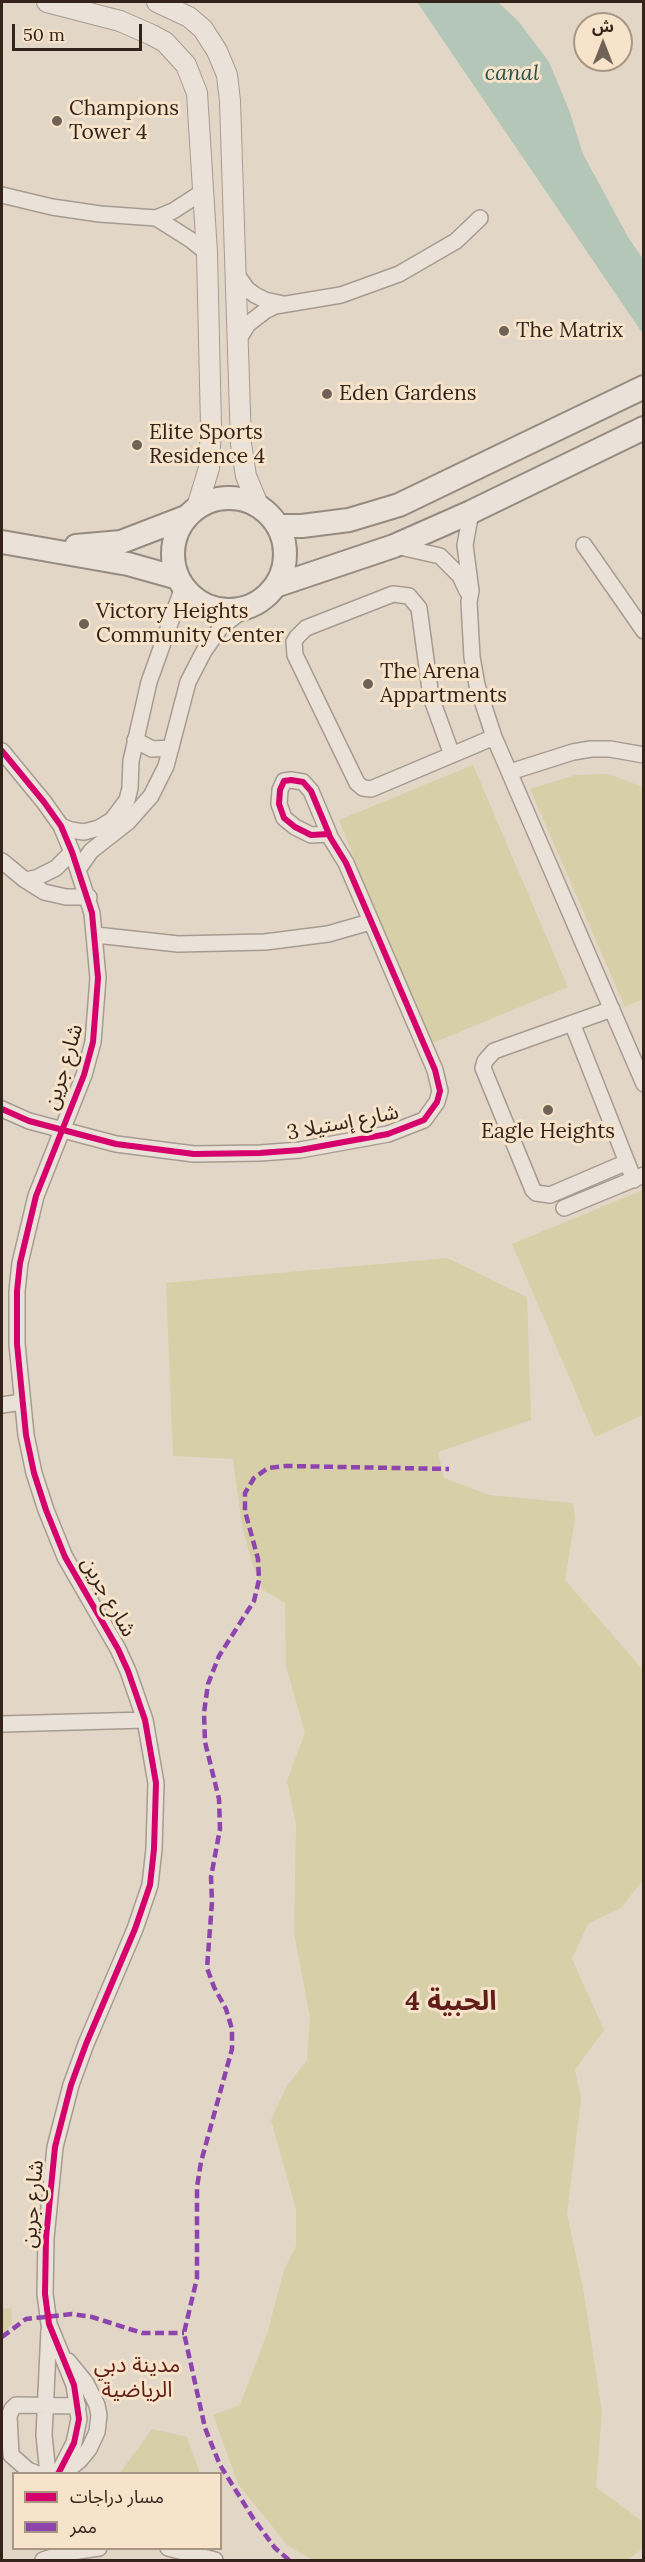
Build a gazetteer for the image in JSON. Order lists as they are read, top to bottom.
{
  "streets": {
    "street": ["شارع جرين", "شارع إستيلا 3"]
  },
  "crossings": [
    ["شارع جرين", "شارع إستيلا 3"]
  ],
  "districts": ["الحبية 4", "مدينة دبي الرياضية"],
  "water": ["canal"],
  "places": [
    "Champions Tower 4",
    "The Matrix",
    "Eden Gardens",
    "Elite Sports Residence 4",
    "Victory Heights Community Center",
    "The Arena Appartments",
    "Eagle Heights"
  ],
  "legend": ["مسار دراجات", "ممر"],
  "scale_bar": "50 m",
  "north": "top"
}
